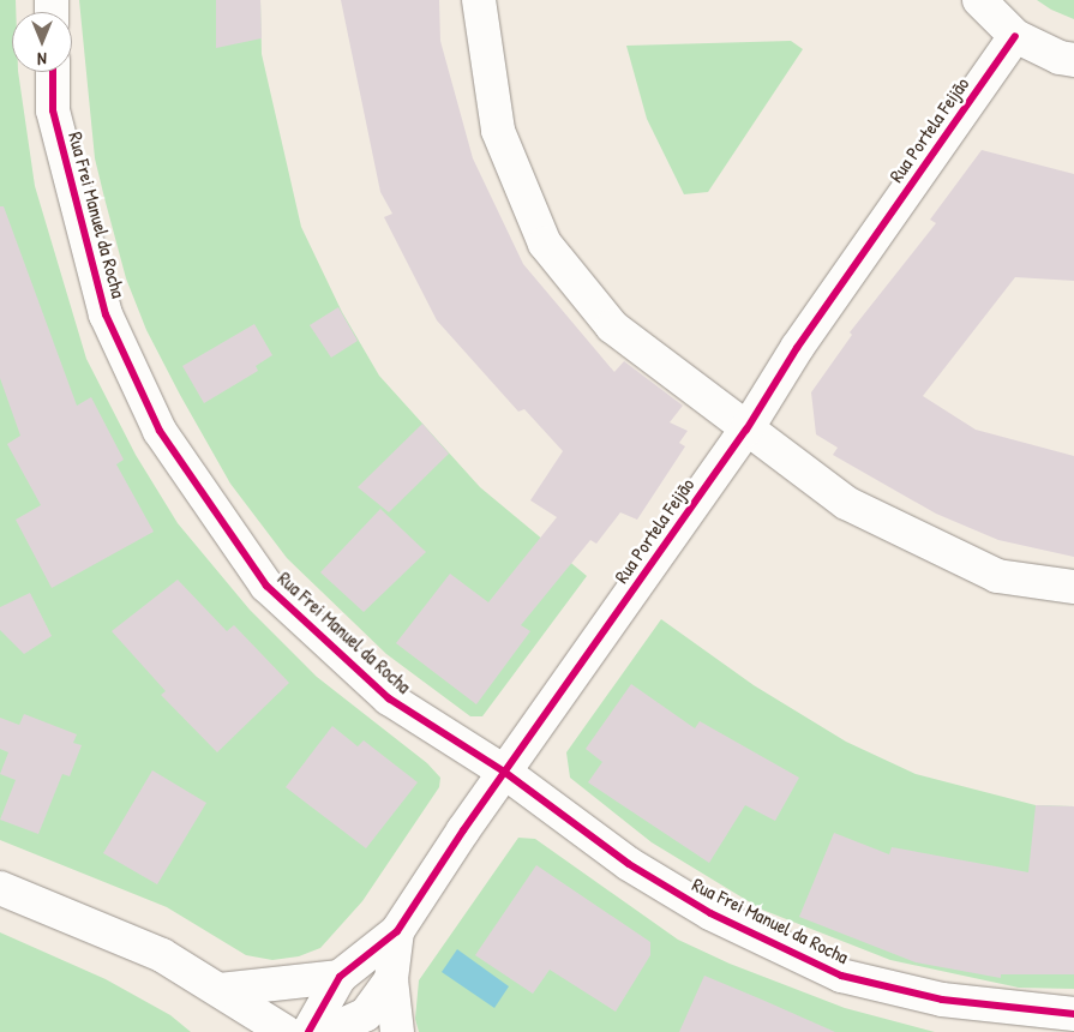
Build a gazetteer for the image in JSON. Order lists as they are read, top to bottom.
{
  "streets": {
    "street": ["Rua Portela Feijão", "Rua Frei Manuel da Rocha"]
  },
  "crossings": [
    ["Rua Portela Feijão", "Rua Frei Manuel da Rocha"]
  ],
  "north": "bottom"
}
